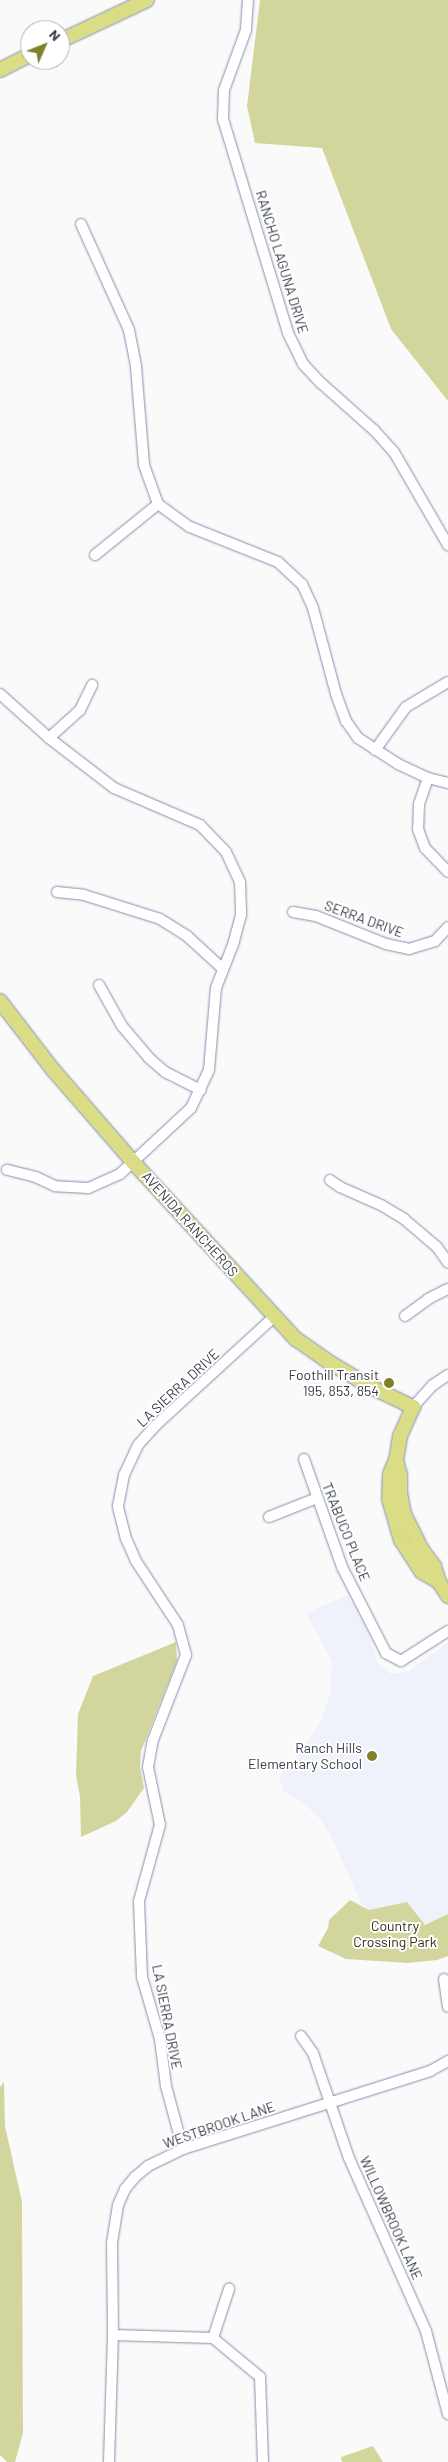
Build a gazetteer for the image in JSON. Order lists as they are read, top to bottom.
{
  "streets": {
    "main road": ["AVENIDA RANCHEROS"],
    "street": [
      "RANCHO LAGUNA DRIVE",
      "SERRA DRIVE",
      "LA SIERRA DRIVE",
      "TRABUCO PLACE",
      "WESTBROOK LANE",
      "WILLOWBROOK LANE"
    ]
  },
  "crossings": [
    ["AVENIDA RANCHEROS", "LA SIERRA DRIVE"],
    ["LA SIERRA DRIVE", "WESTBROOK LANE"],
    ["WESTBROOK LANE", "WILLOWBROOK LANE"]
  ],
  "parks": ["Country Crossing Park"],
  "places": ["Foothill Transit 195, 853, 854", "Ranch Hills Elementary School"],
  "north": "top right"
}
